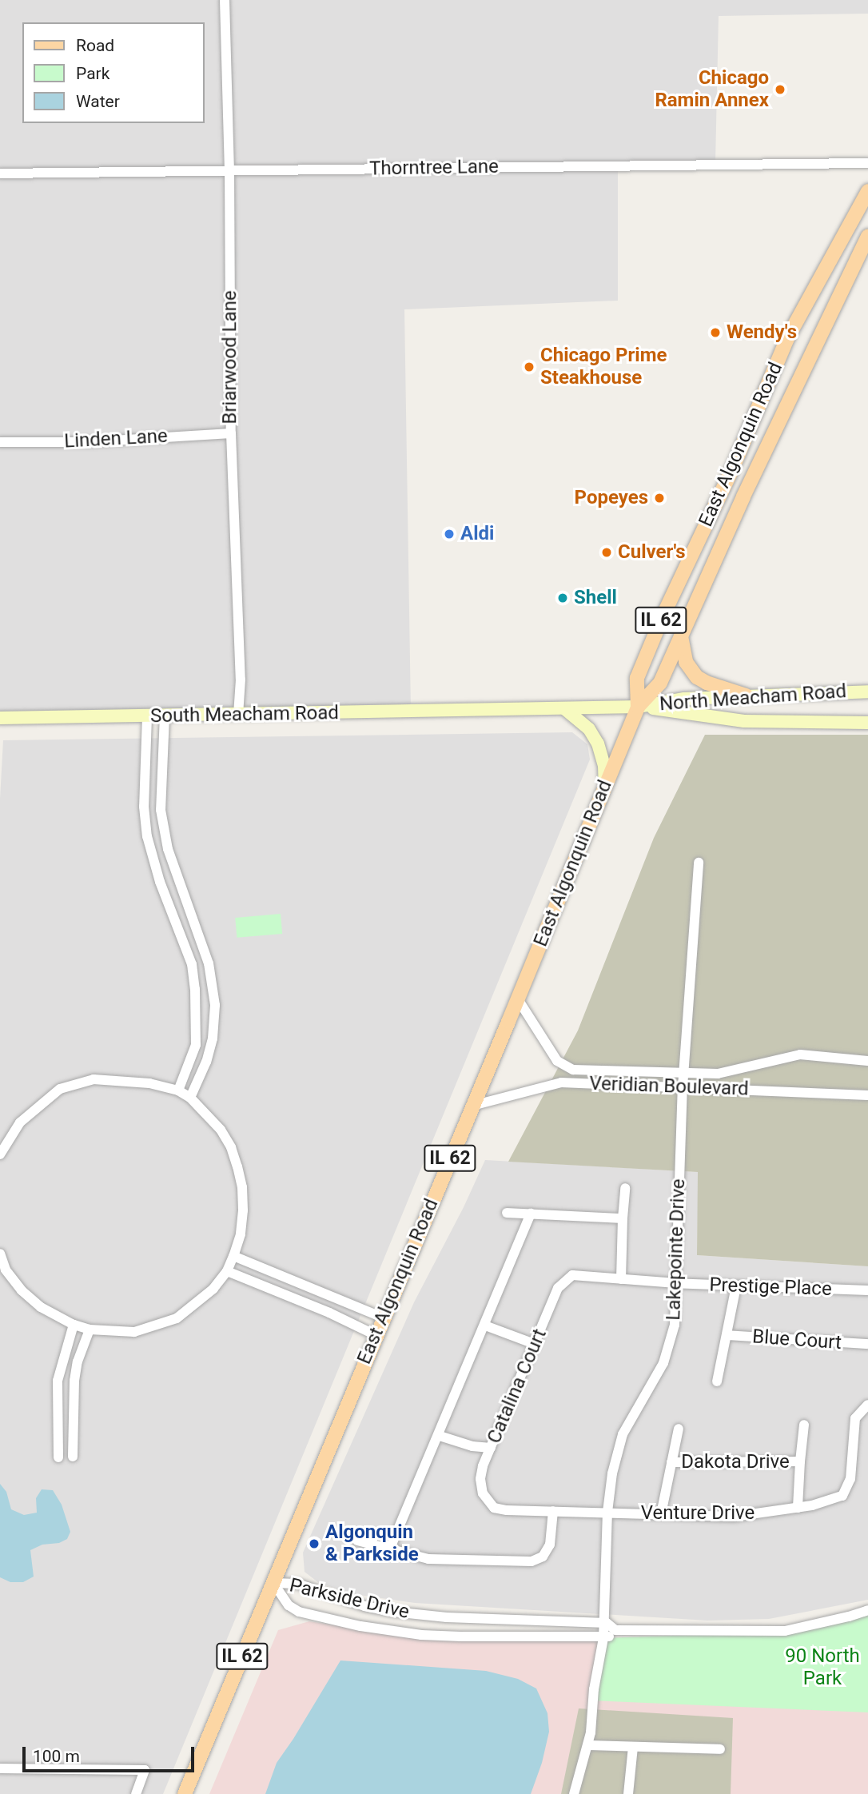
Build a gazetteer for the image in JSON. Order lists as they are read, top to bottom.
{
  "streets": {
    "main road": [
      "East Algonquin Road",
      "IL 62",
      "North Meacham Road",
      "South Meacham Road"
    ],
    "street": [
      "Thorntree Lane",
      "Briarwood Lane",
      "Linden Lane",
      "Veridian Boulevard",
      "Lakepointe Drive",
      "Prestige Place",
      "Blue Court",
      "Catalina Court",
      "Dakota Drive",
      "Venture Drive",
      "Parkside Drive"
    ]
  },
  "crossings": [
    ["Thorntree Lane", "Briarwood Lane"],
    ["Briarwood Lane", "Linden Lane"],
    ["Briarwood Lane", "South Meacham Road"],
    ["East Algonquin Road", "North Meacham Road"],
    ["East Algonquin Road", "Veridian Boulevard"],
    ["East Algonquin Road", "Parkside Drive"],
    ["North Meacham Road", "South Meacham Road"],
    ["Veridian Boulevard", "Lakepointe Drive"],
    ["Lakepointe Drive", "Prestige Place"],
    ["Lakepointe Drive", "Venture Drive"],
    ["Lakepointe Drive", "Parkside Drive"],
    ["Prestige Place", "Blue Court"],
    ["Prestige Place", "Catalina Court"],
    ["Catalina Court", "Venture Drive"],
    ["Dakota Drive", "Venture Drive"]
  ],
  "parks": ["90 North Park"],
  "places": [
    "Chicago Ramin Annex",
    "Wendy's",
    "Chicago Prime Steakhouse",
    "Popeyes",
    "Aldi",
    "Culver's",
    "Shell",
    "Algonquin & Parkside"
  ],
  "legend": ["Road", "Park", "Water"],
  "scale_bar": "100 m"
}
